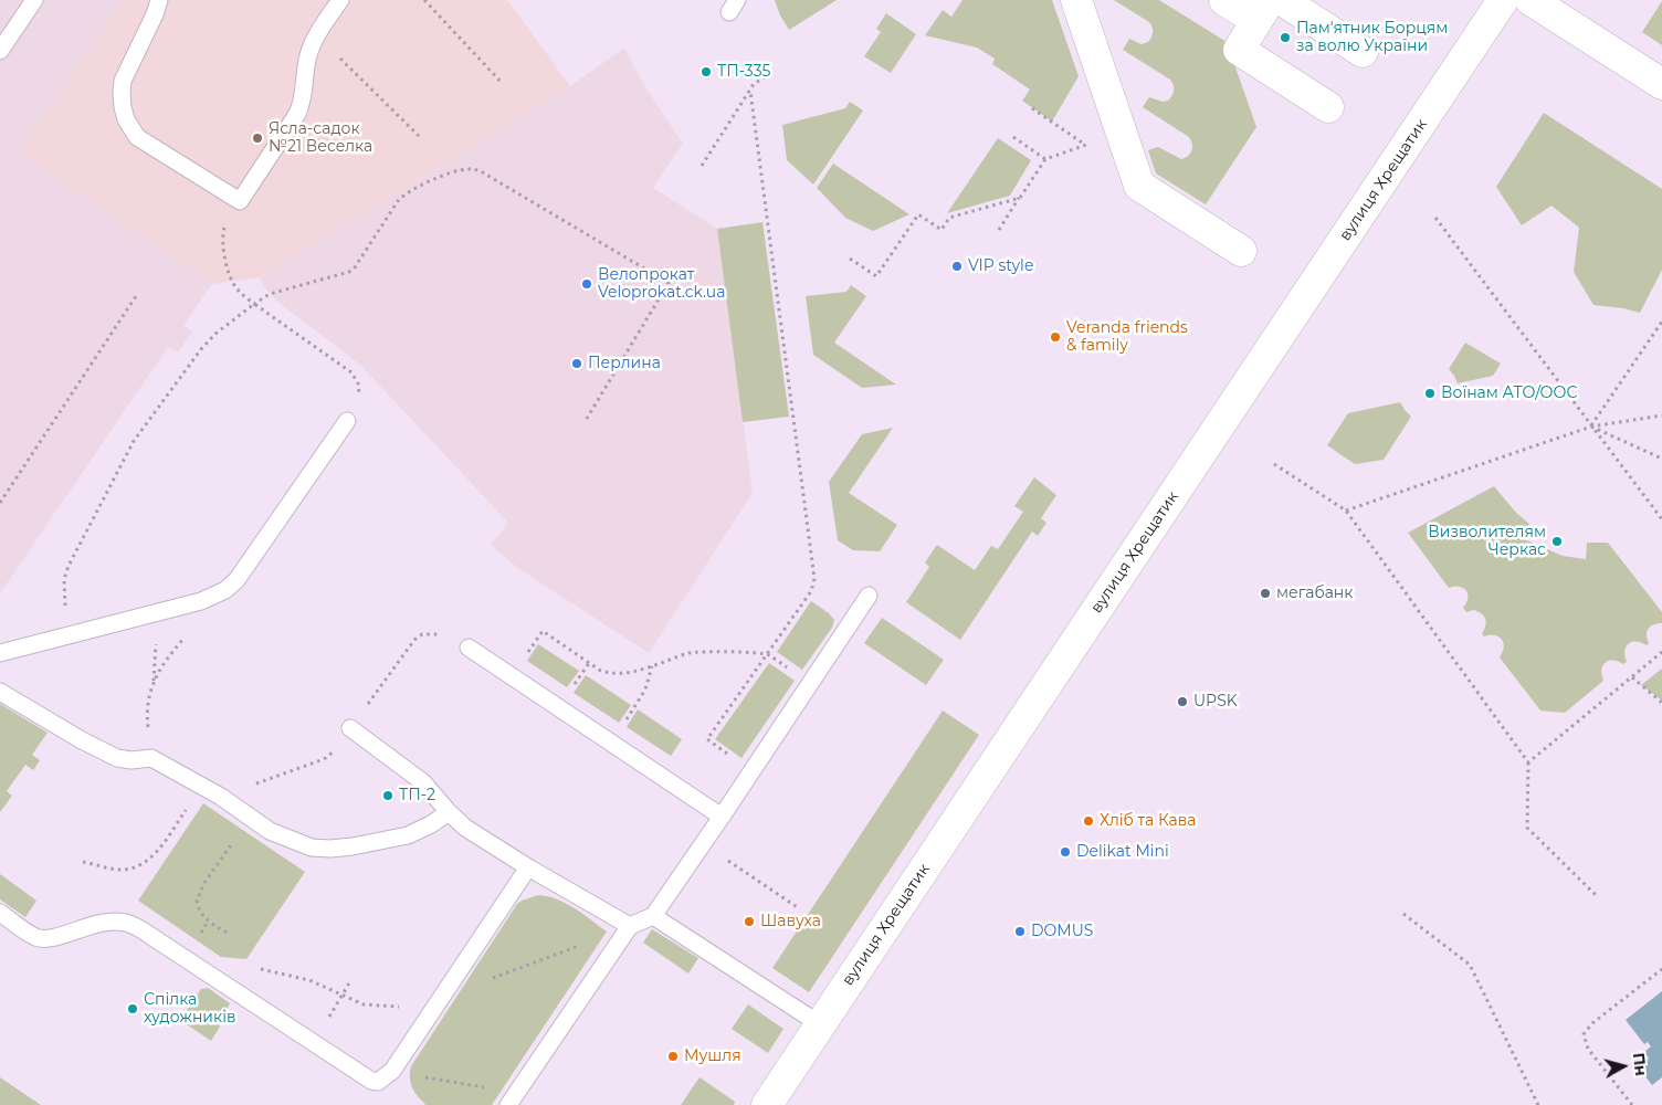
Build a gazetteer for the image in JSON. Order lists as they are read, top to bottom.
{
  "streets": {
    "main road": ["вулиця Хрещатик"]
  },
  "places": [
    "Пам'ятник Борцям за волю України",
    "ТП-335",
    "Ясла-садок №21 Веселка",
    "VIP style",
    "Велопрокат Veloprokat.ck.ua",
    "Veranda friends & family",
    "Перлина",
    "Воїнам АТО/ООС",
    "Визволителям Черкас",
    "мегабанк",
    "UPSK",
    "ТП-2",
    "Хліб та Кава",
    "Delikat Mini",
    "Шавуха",
    "DOMUS",
    "Спілка художників",
    "Мушля"
  ],
  "north": "right"
}
